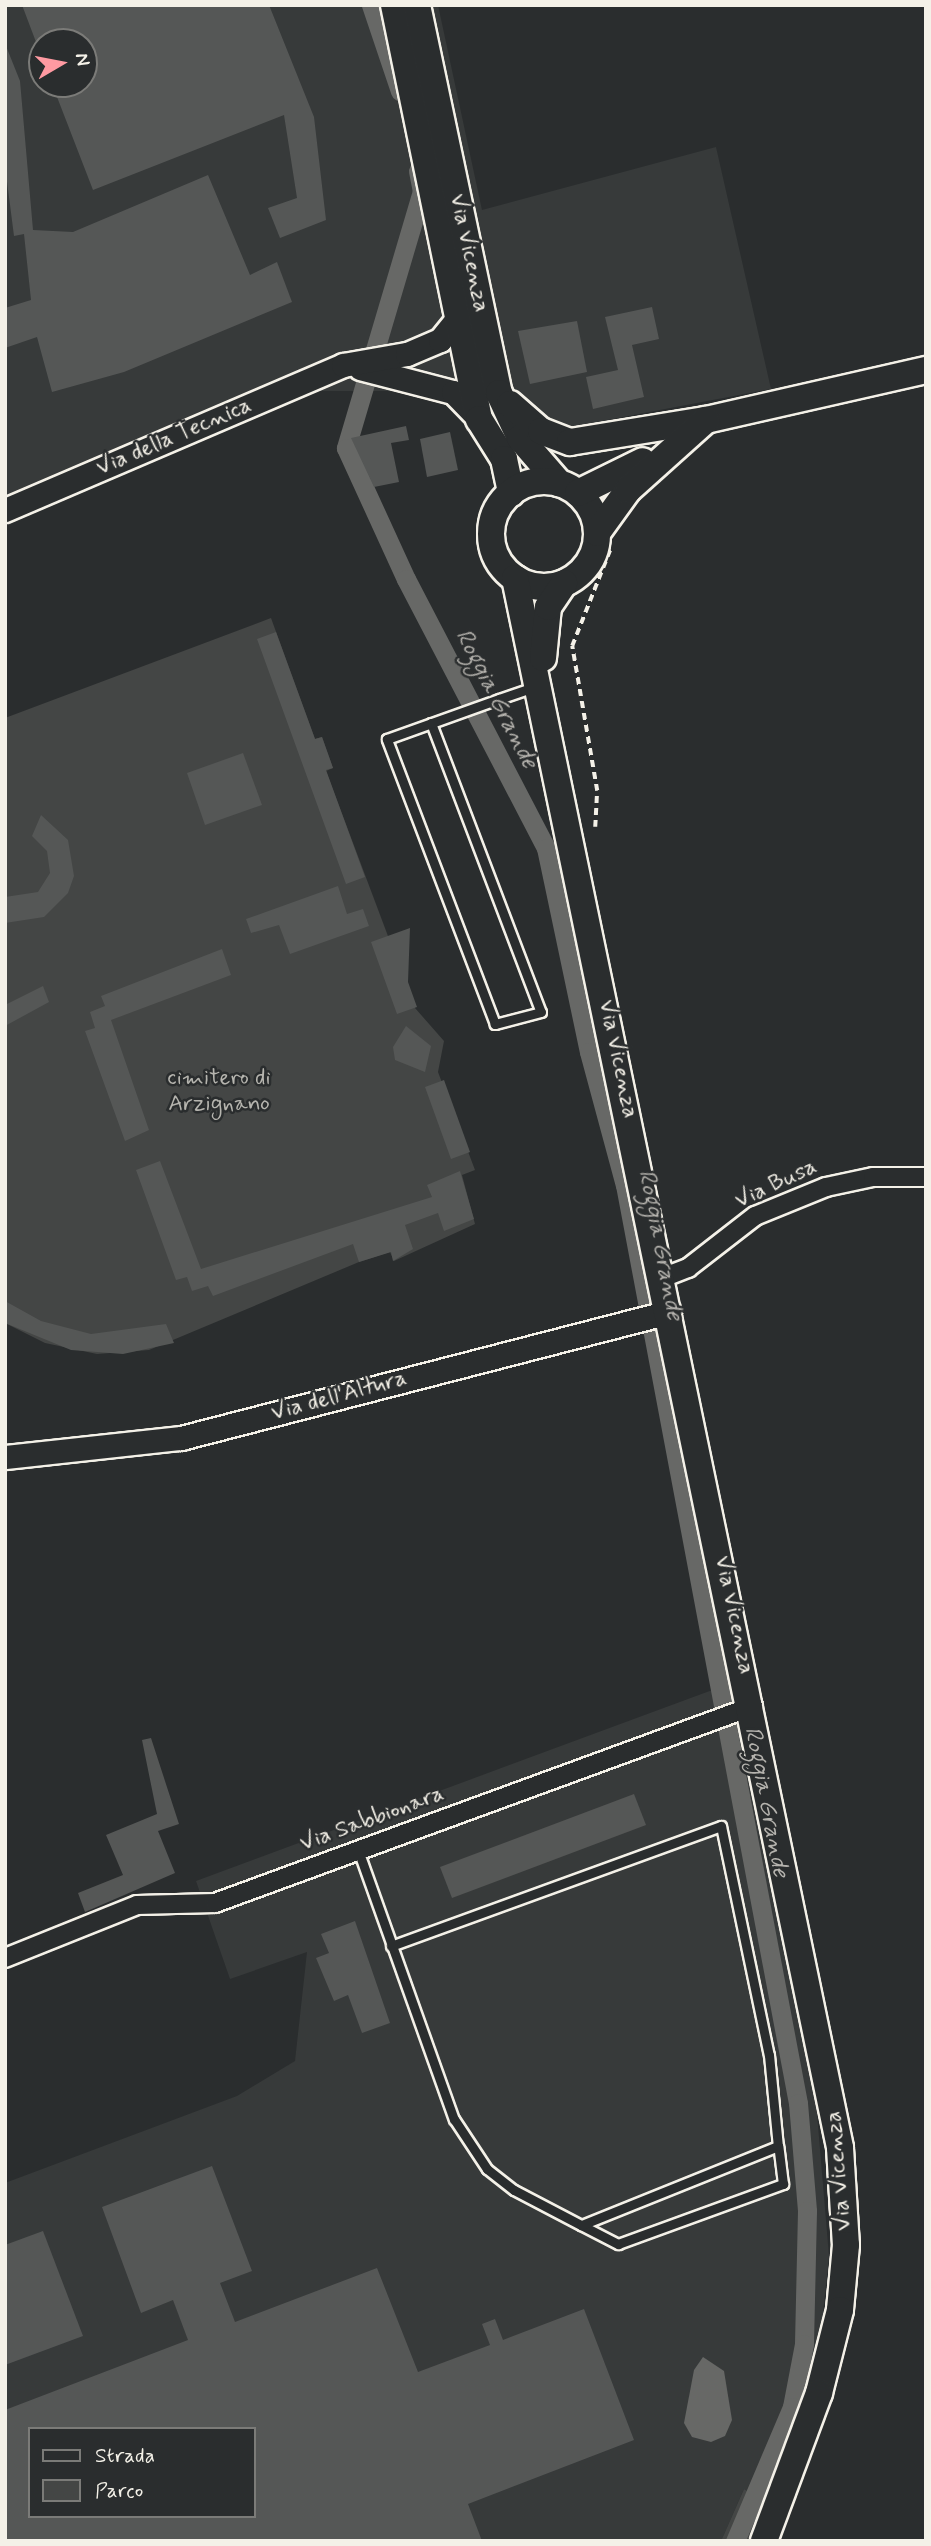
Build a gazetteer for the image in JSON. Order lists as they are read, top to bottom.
{
  "streets": {
    "main road": ["Via Vicenza"],
    "street": [
      "Via della Tecnica",
      "Via Busa",
      "Via dell'Altura",
      "Via Sabbionara"
    ]
  },
  "crossings": [
    ["Via Vicenza", "Via della Tecnica"],
    ["Via Vicenza", "Via Busa"],
    ["Via Vicenza", "Via dell'Altura"],
    ["Via Vicenza", "Via Sabbionara"]
  ],
  "water": ["Roggia Grande"],
  "parks": ["cimitero di Arzignano"],
  "legend": ["Strada", "Parco"],
  "north": "right"
}
